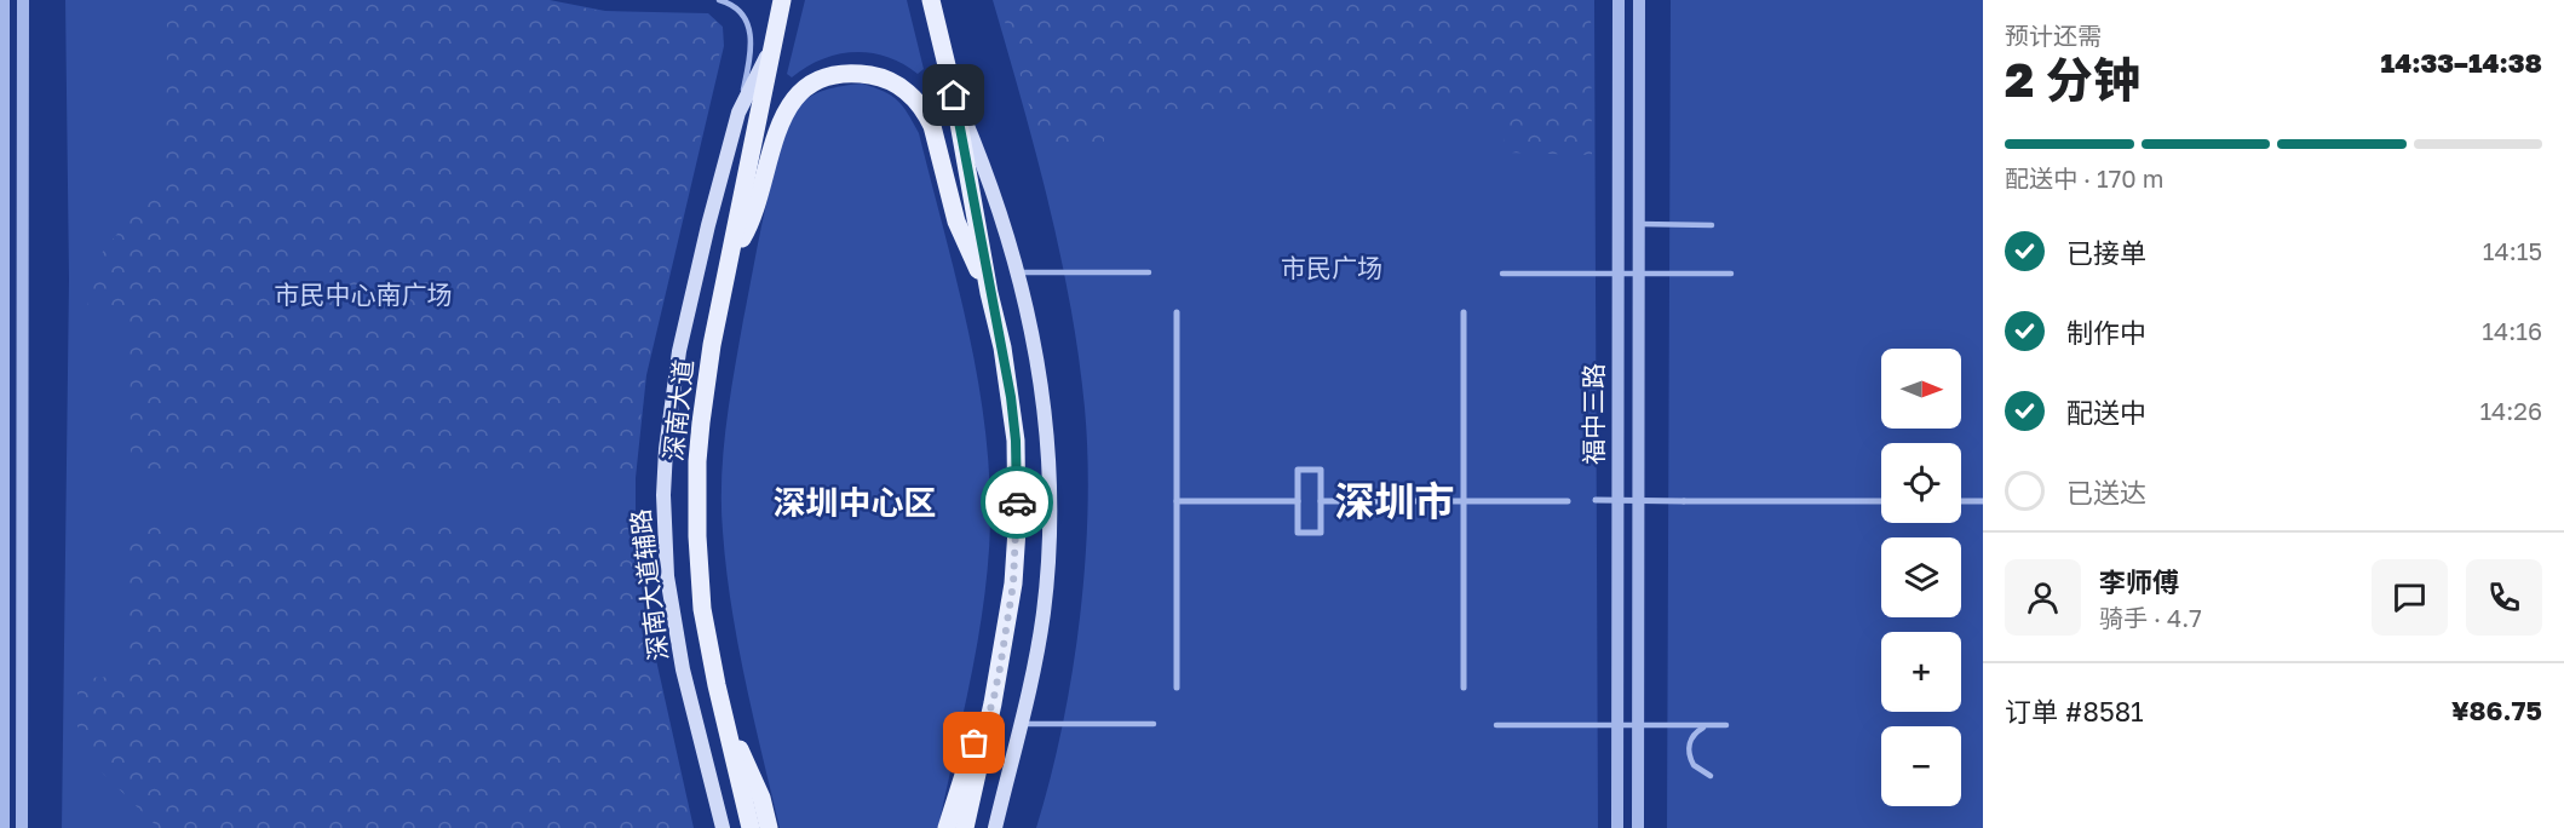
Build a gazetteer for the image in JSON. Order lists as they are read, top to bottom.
{
  "streets": {
    "main road": ["深南大道", "深南大道辅路"],
    "street": ["福中三路"]
  },
  "crossings": [
    ["深南大道", "深南大道辅路"]
  ],
  "districts": ["深圳市", "深圳中心区"],
  "parks": ["市民广场", "市民中心南广场"],
  "north": "right",
  "page": {
    "heading": ["2 分钟", "预计还需", "14:33–14:38"],
    "panel": [
      "李师傅",
      "骑手 · 4.7",
      "订单 #8581",
      "¥86.75"
    ],
    "bar": "配送中 · 170 m",
    "list": [
      ["已接单", "14:15"],
      ["制作中", "14:16"],
      ["配送中", "14:26"],
      "已送达"
    ],
    "map_buttons": ["+", "−"]
  }
}
